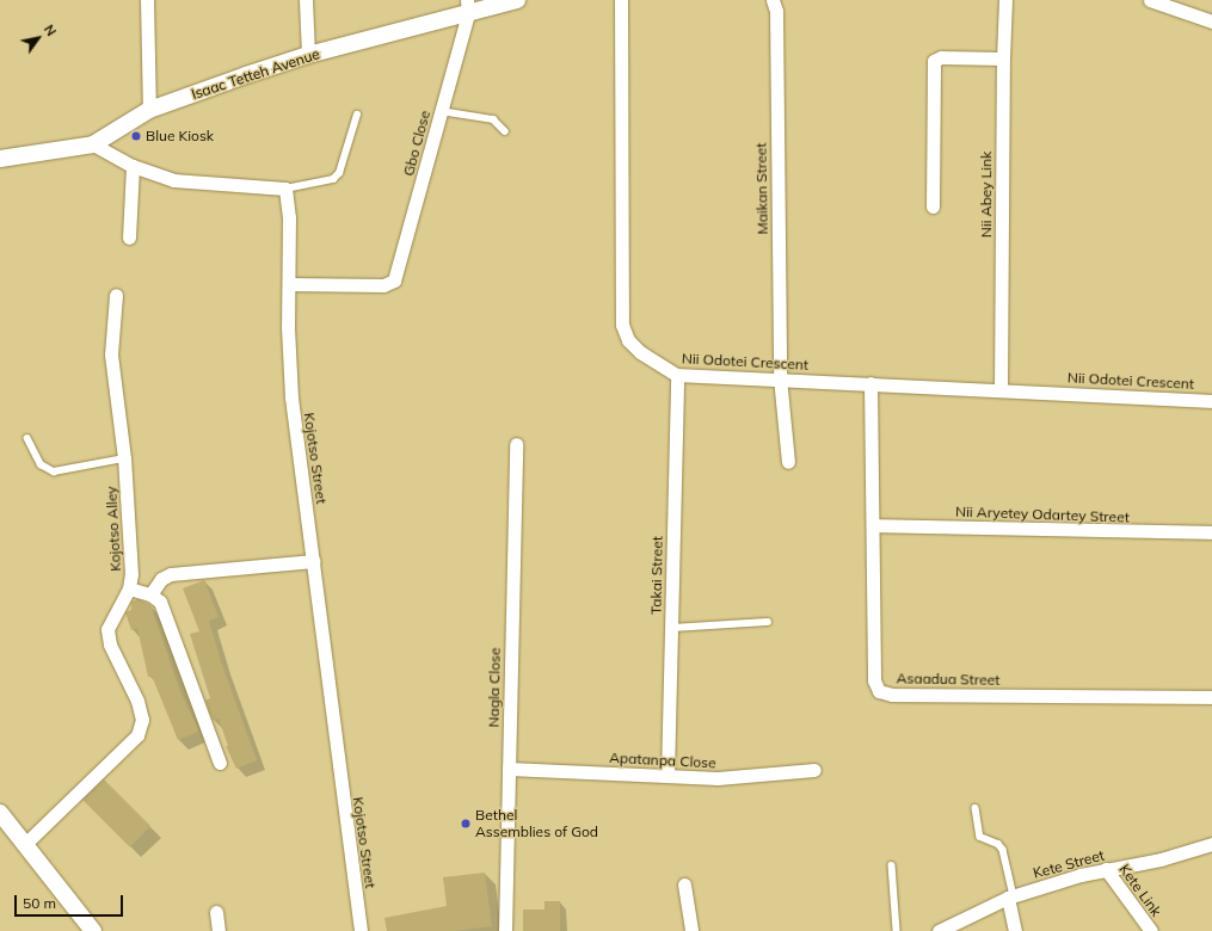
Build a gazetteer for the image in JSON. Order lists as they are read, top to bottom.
{
  "streets": {
    "street": [
      "Isaac Tetteh Avenue",
      "Gbo Close",
      "Maikan Street",
      "Nii Abey Link",
      "Nii Odotei Crescent",
      "Kojotso Street",
      "Nii Aryetey Odartey Street",
      "Kojotso Alley",
      "Takai Street",
      "Asaadua Street",
      "Nagla Close",
      "Apatanpa Close",
      "Kete Street",
      "Kete Link"
    ]
  },
  "crossings": [
    ["Isaac Tetteh Avenue", "Gbo Close"],
    ["Gbo Close", "Kojotso Street"],
    ["Maikan Street", "Nii Odotei Crescent"],
    ["Nii Abey Link", "Nii Odotei Crescent"],
    ["Nii Odotei Crescent", "Takai Street"],
    ["Nii Odotei Crescent", "Asaadua Street"],
    ["Nii Aryetey Odartey Street", "Asaadua Street"],
    ["Takai Street", "Apatanpa Close"],
    ["Nagla Close", "Apatanpa Close"],
    ["Kete Street", "Kete Link"]
  ],
  "places": ["Blue Kiosk", "Bethel Assemblies of God"],
  "scale_bar": "50 m",
  "north": "top right"
}
